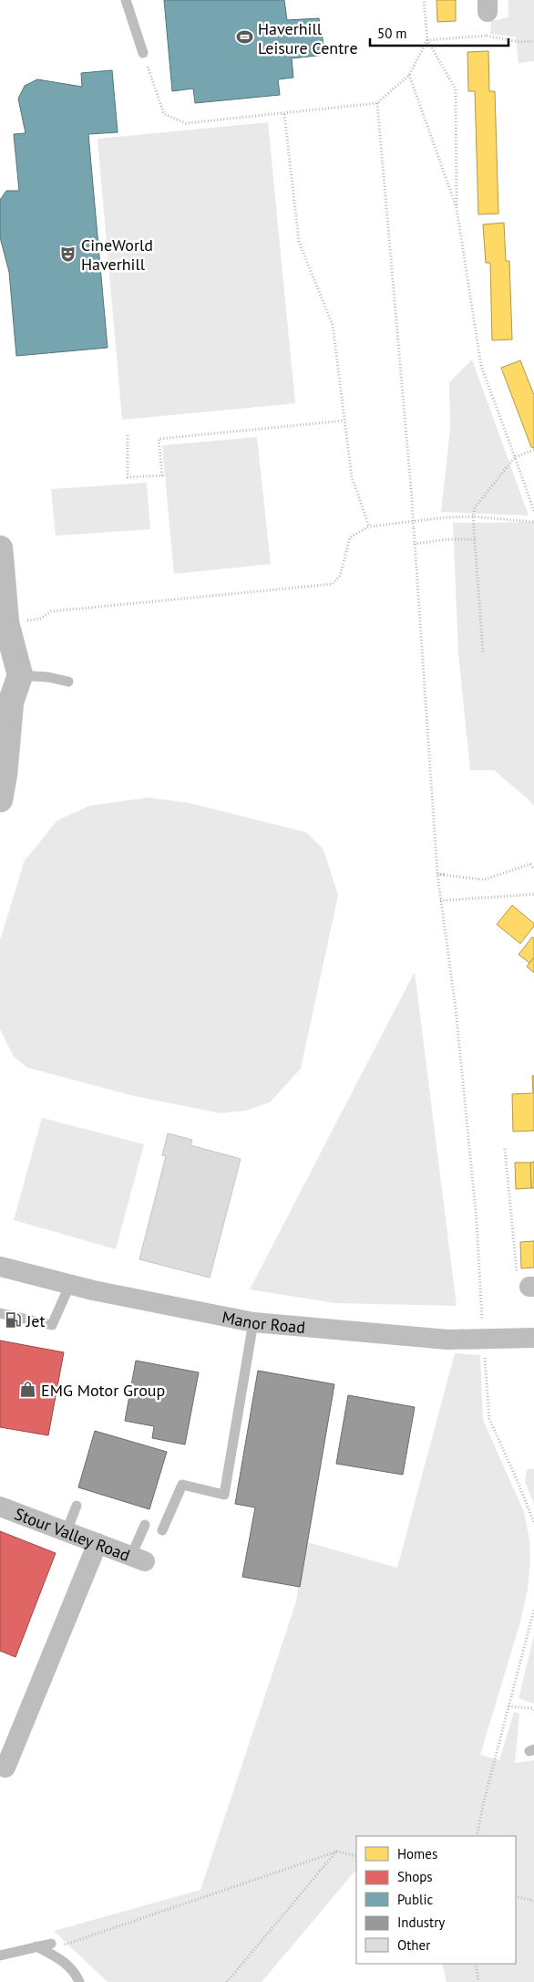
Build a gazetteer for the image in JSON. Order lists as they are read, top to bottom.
{
  "streets": {
    "street": ["Manor Road", "Stour Valley Road"]
  },
  "places": {
    "sports": ["Haverhill Leisure Centre"],
    "theatre": ["CineWorld Haverhill"],
    "fuel station": ["Jet"],
    "shop": ["EMG Motor Group"]
  },
  "legend": [
    "Homes",
    "Shops",
    "Public",
    "Industry",
    "Other"
  ],
  "scale_bar": "50 m"
}
